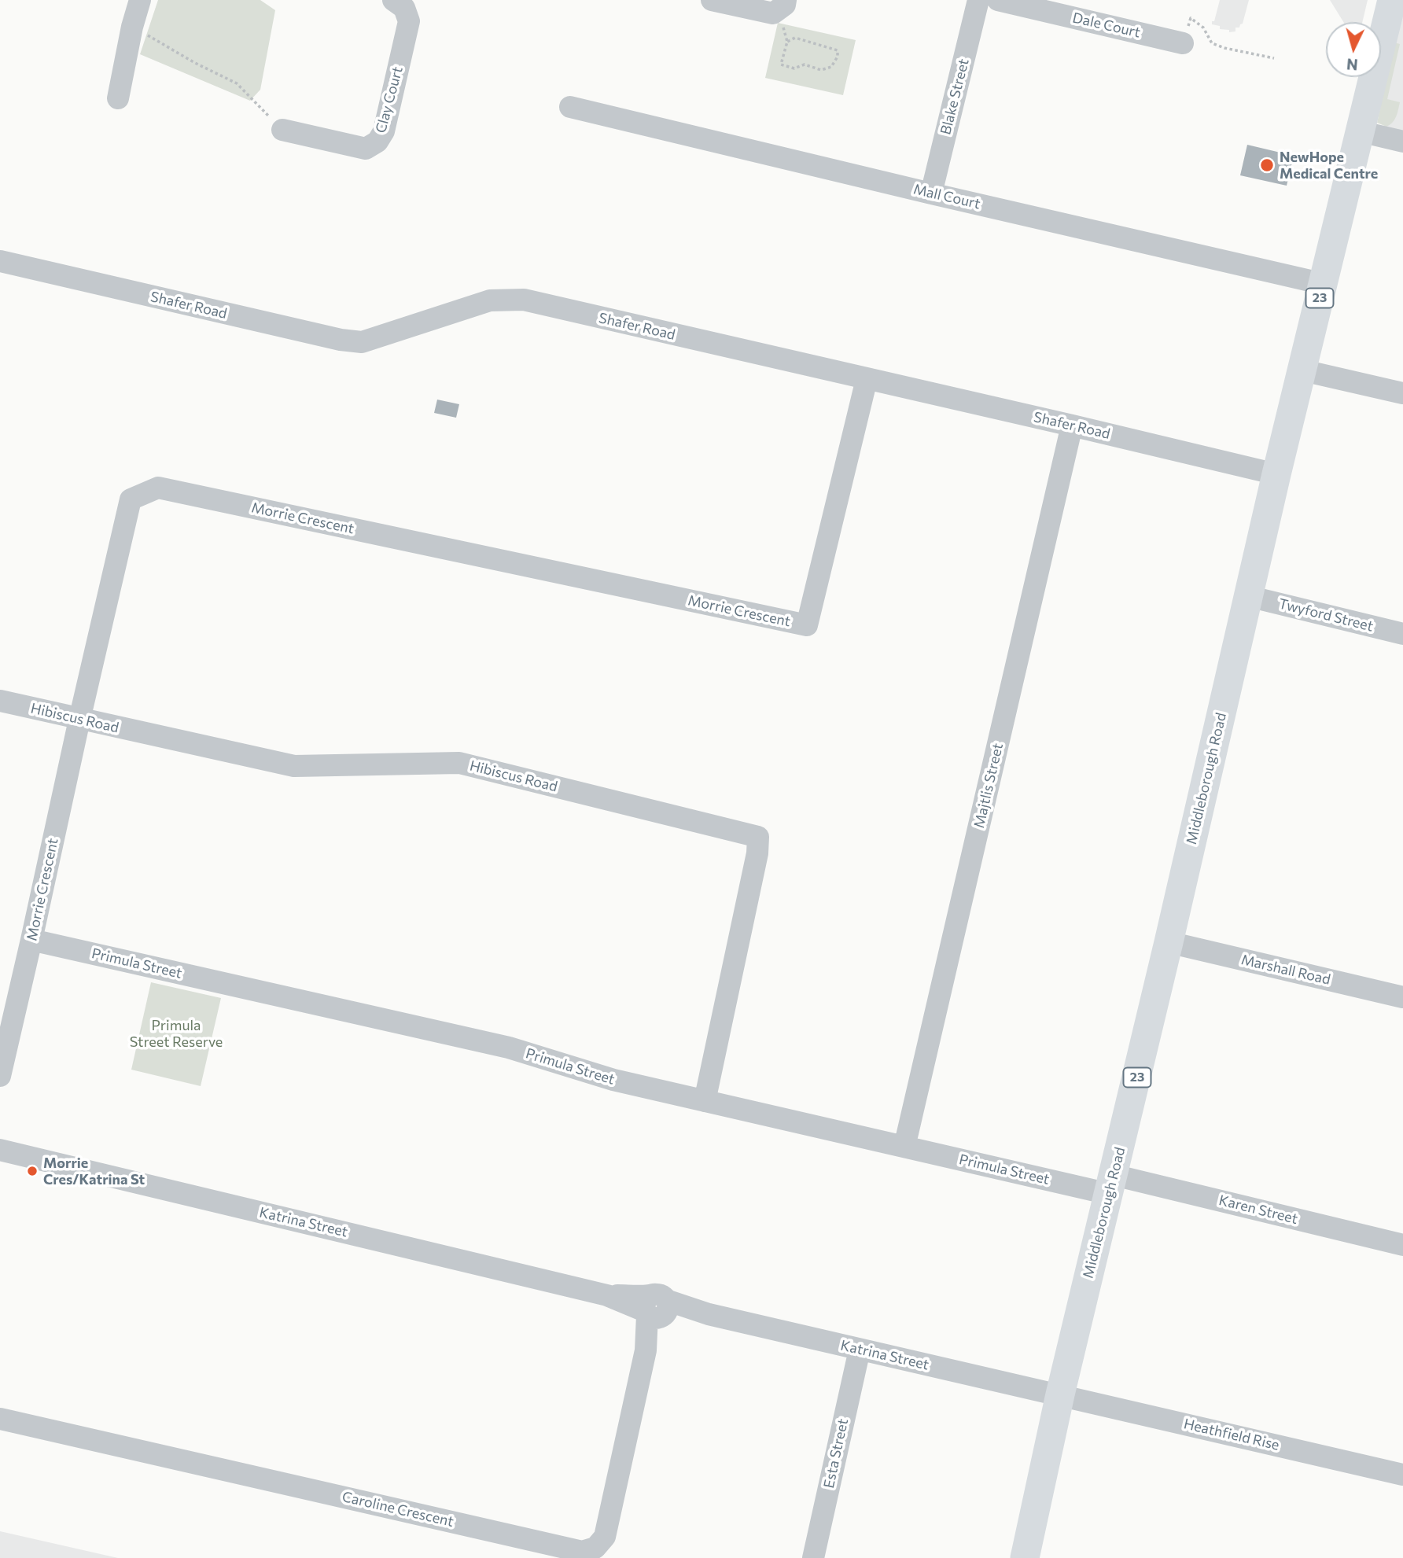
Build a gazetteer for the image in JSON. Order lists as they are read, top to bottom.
{
  "streets": {
    "main road": ["23", "Middleborough Road"],
    "street": [
      "Dale Court",
      "Blake Street",
      "Clay Court",
      "Mall Court",
      "Shafer Road",
      "Morrie Crescent",
      "Twyford Street",
      "Hibiscus Road",
      "Majtlis Street",
      "Primula Street",
      "Marshall Road",
      "Karen Street",
      "Katrina Street",
      "Heathfield Rise",
      "Esta Street",
      "Caroline Crescent"
    ]
  },
  "crossings": [
    ["Blake Street", "Mall Court"],
    ["Mall Court", "Middleborough Road"],
    ["Shafer Road", "Morrie Crescent"],
    ["Shafer Road", "Middleborough Road"],
    ["Shafer Road", "Majtlis Street"],
    ["Morrie Crescent", "Hibiscus Road"],
    ["Morrie Crescent", "Primula Street"],
    ["Twyford Street", "Middleborough Road"],
    ["Hibiscus Road", "Primula Street"],
    ["Middleborough Road", "Primula Street"],
    ["Middleborough Road", "Marshall Road"],
    ["Middleborough Road", "Karen Street"],
    ["Middleborough Road", "Katrina Street"],
    ["Middleborough Road", "Heathfield Rise"],
    ["Majtlis Street", "Primula Street"],
    ["Primula Street", "Karen Street"],
    ["Katrina Street", "Heathfield Rise"],
    ["Katrina Street", "Esta Street"],
    ["Katrina Street", "Caroline Crescent"]
  ],
  "parks": ["Primula Street Reserve"],
  "places": ["NewHope Medical Centre", "Morrie Cres/Katrina St"],
  "north": "bottom"
}
